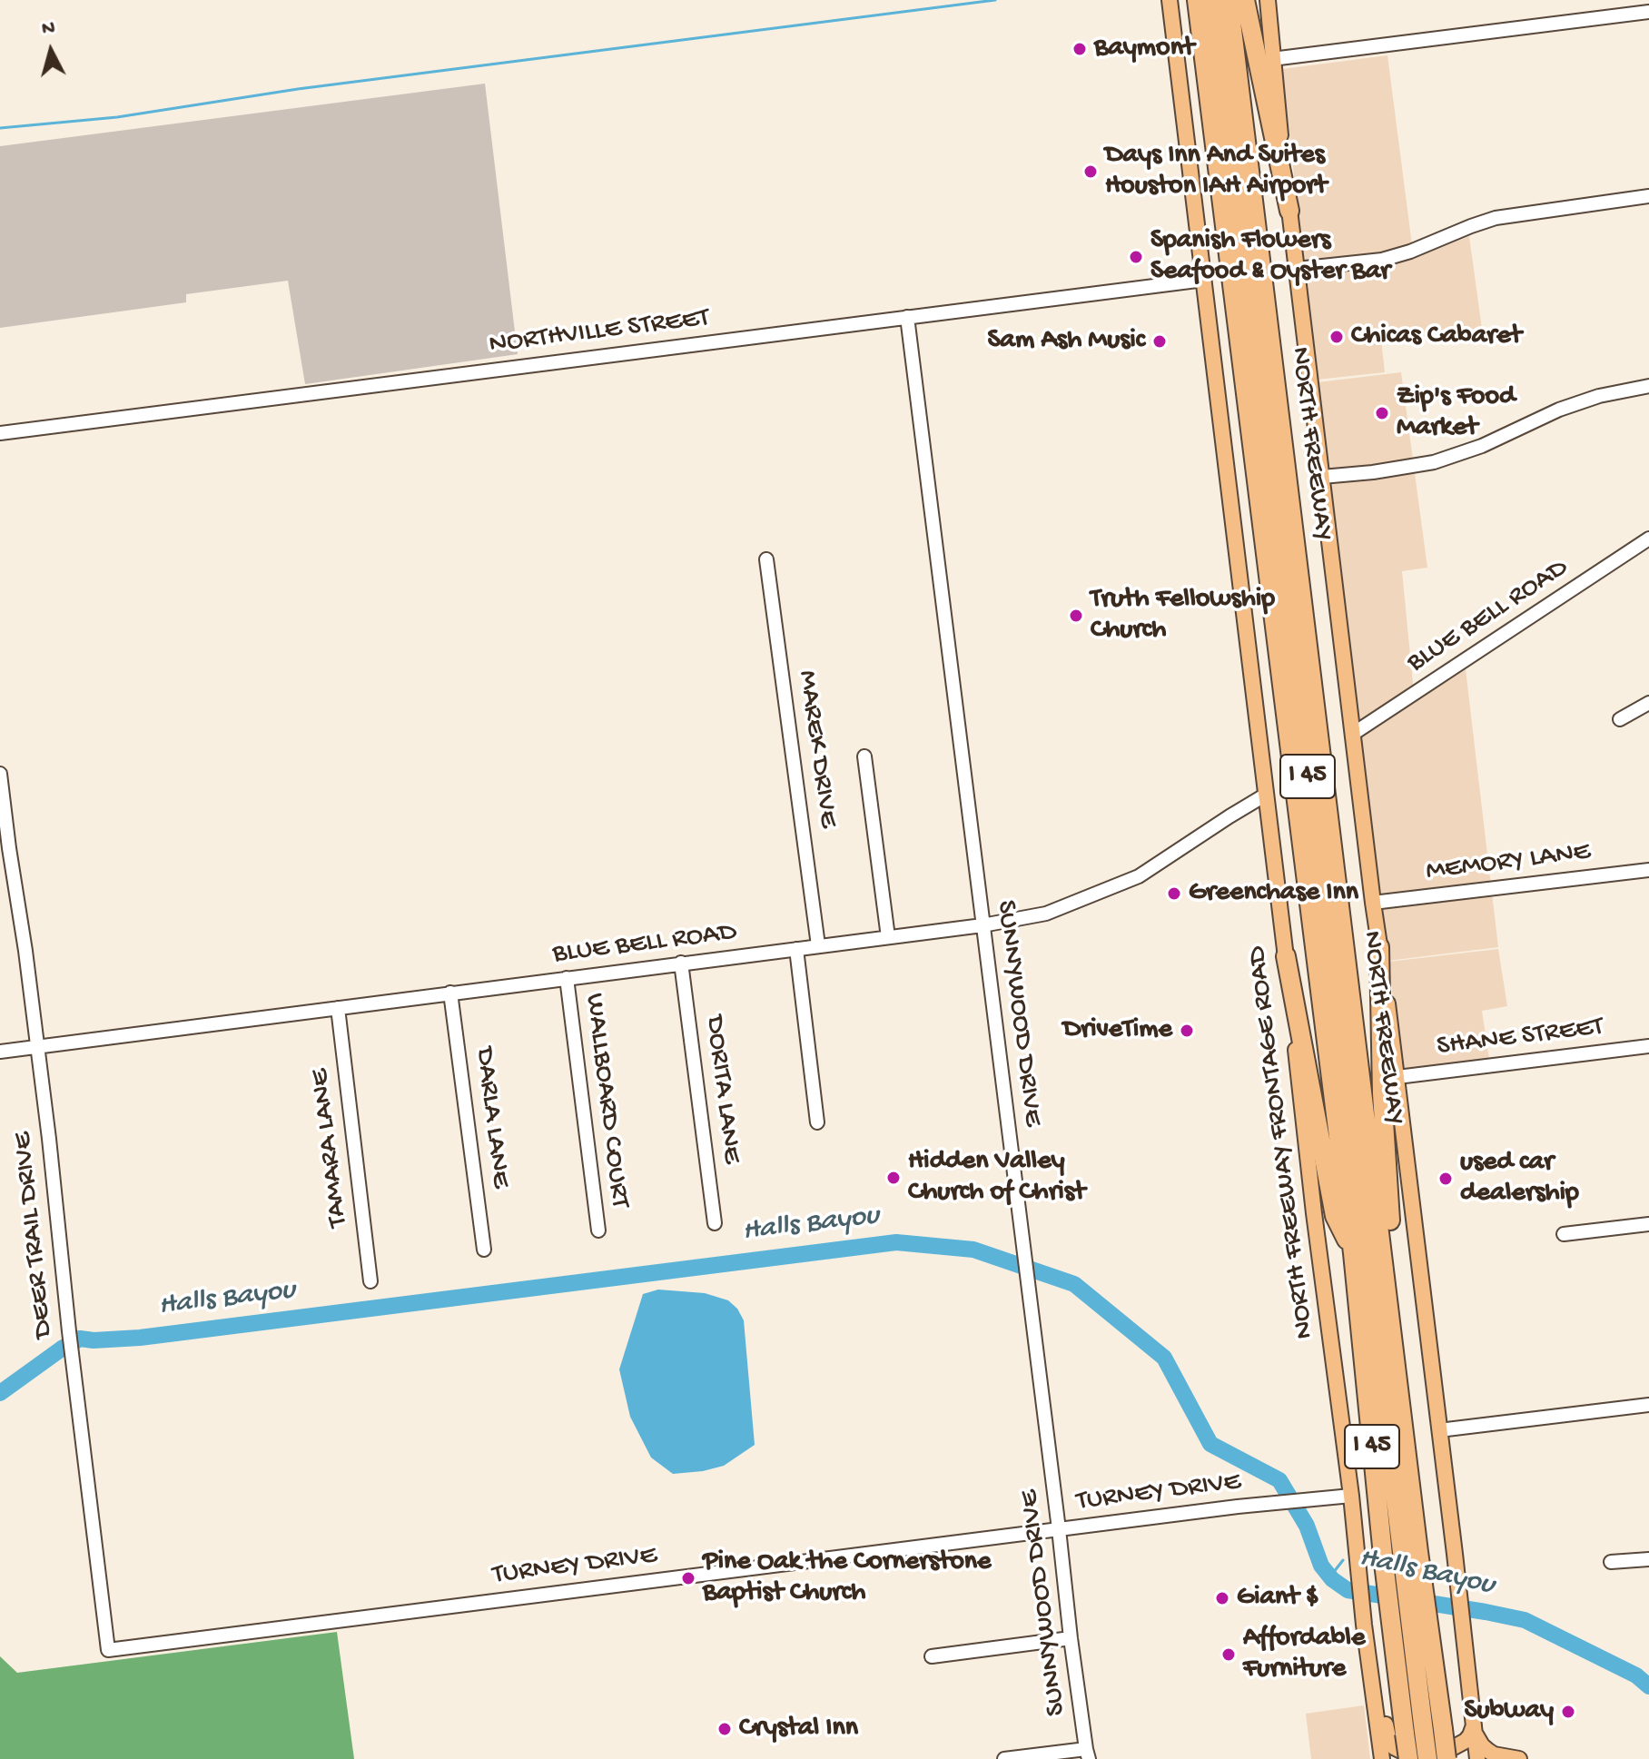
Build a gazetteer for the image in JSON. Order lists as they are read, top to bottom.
{
  "streets": {
    "highway": ["NORTH FREEWAY", "I 45"],
    "main road": ["NORTH FREEWAY FRONTAGE ROAD"],
    "street": [
      "NORTHVILLE STREET",
      "BLUE BELL ROAD",
      "MAREK DRIVE",
      "MEMORY LANE",
      "SUNNYWOOD DRIVE",
      "SHANE STREET",
      "DORITA LANE",
      "WALLBOARD COURT",
      "DARLA LANE",
      "TAMARA LANE",
      "DEER TRAIL DRIVE",
      "TURNEY DRIVE"
    ]
  },
  "crossings": [
    ["NORTHVILLE STREET", "SUNNYWOOD DRIVE"],
    ["NORTHVILLE STREET", "NORTH FREEWAY FRONTAGE ROAD"],
    ["BLUE BELL ROAD", "MAREK DRIVE"],
    ["BLUE BELL ROAD", "SUNNYWOOD DRIVE"],
    ["BLUE BELL ROAD", "DORITA LANE"],
    ["BLUE BELL ROAD", "WALLBOARD COURT"],
    ["BLUE BELL ROAD", "DARLA LANE"],
    ["BLUE BELL ROAD", "NORTH FREEWAY FRONTAGE ROAD"],
    ["BLUE BELL ROAD", "TAMARA LANE"],
    ["BLUE BELL ROAD", "DEER TRAIL DRIVE"],
    ["SUNNYWOOD DRIVE", "TURNEY DRIVE"],
    ["NORTH FREEWAY FRONTAGE ROAD", "TURNEY DRIVE"],
    ["DEER TRAIL DRIVE", "TURNEY DRIVE"]
  ],
  "water": ["Halls Bayou"],
  "places": [
    "Baymont",
    "Days Inn And Suites Houston IAH Airport",
    "Spanish Flowers Seafood & Oyster Bar",
    "Chicas Cabaret",
    "Sam Ash Music",
    "Zip's Food Market",
    "Truth Fellowship Church",
    "Greenchase Inn",
    "DriveTime",
    "Hidden Valley Church of Christ",
    "used car dealership",
    "Pine Oak the Cornerstone Baptist Church",
    "Giant $",
    "Affordable Furniture",
    "Subway",
    "Crystal Inn"
  ],
  "north": "top"
}
